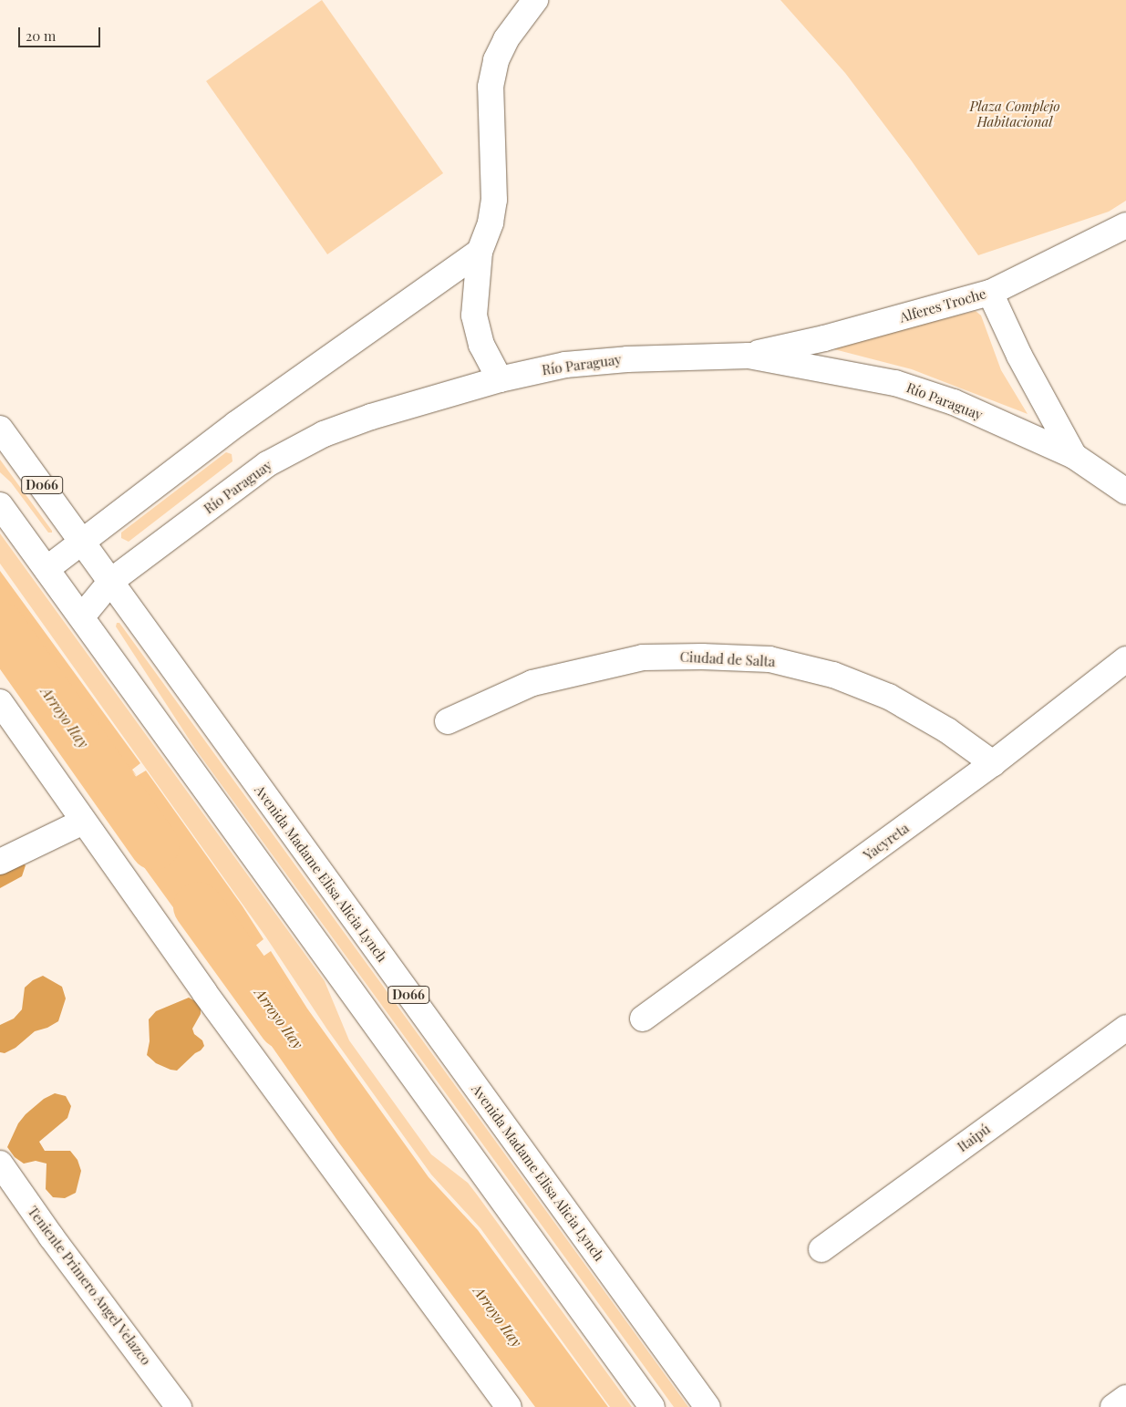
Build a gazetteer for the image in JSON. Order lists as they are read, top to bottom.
{
  "streets": {
    "main road": [
      "Alferes Troche",
      "Río Paraguay",
      "D066",
      "Ciudad de Salta",
      "Yacyreta",
      "Avenida Madame Elisa Alicia Lynch",
      "Itaipú",
      "Teniente Primero Angel Velazco"
    ]
  },
  "crossings": [
    ["Alferes Troche", "Río Paraguay"],
    ["Río Paraguay", "Avenida Madame Elisa Alicia Lynch"],
    ["Ciudad de Salta", "Yacyreta"]
  ],
  "water": ["Arroyo Itay"],
  "parks": ["Plaza Complejo Habitacional"],
  "scale_bar": "20 m"
}
